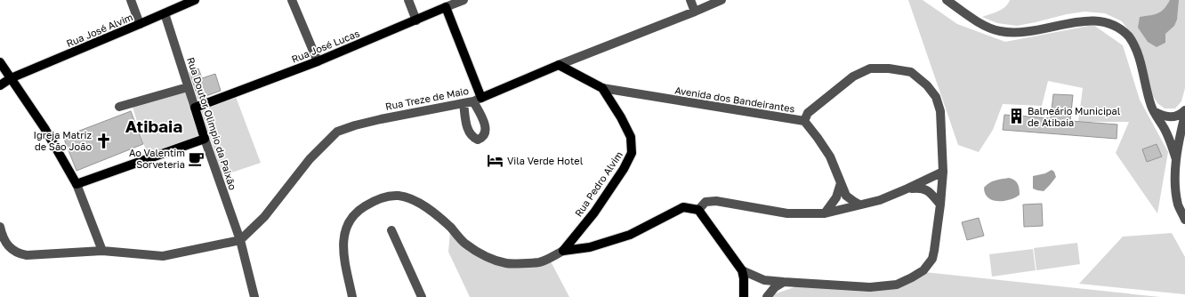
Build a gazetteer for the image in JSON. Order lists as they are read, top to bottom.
{
  "streets": {
    "main road": [
      "Rua José Alvim",
      "Rua José Lucas",
      "Rua Treze de Maio",
      "Avenida dos Bandeirantes",
      "Rua Doutor Olimpio da Paixão",
      "Rua Pedro Alvim"
    ]
  },
  "crossings": [
    ["Rua José Alvim", "Rua Doutor Olimpio da Paixão"],
    ["Rua José Lucas", "Rua Doutor Olimpio da Paixão"],
    ["Rua Treze de Maio", "Avenida dos Bandeirantes"],
    ["Rua Treze de Maio", "Rua Doutor Olimpio da Paixão"],
    ["Avenida dos Bandeirantes", "Rua Pedro Alvim"]
  ],
  "districts": ["Atibaia"],
  "places": {
    "building": ["Balneário Municipal de Atibaia"],
    "church": ["Igreja Matriz de São João"],
    "cafe": ["Ao Valentim Sorveteria"],
    "hotel": ["Vila Verde Hotel"]
  }
}
